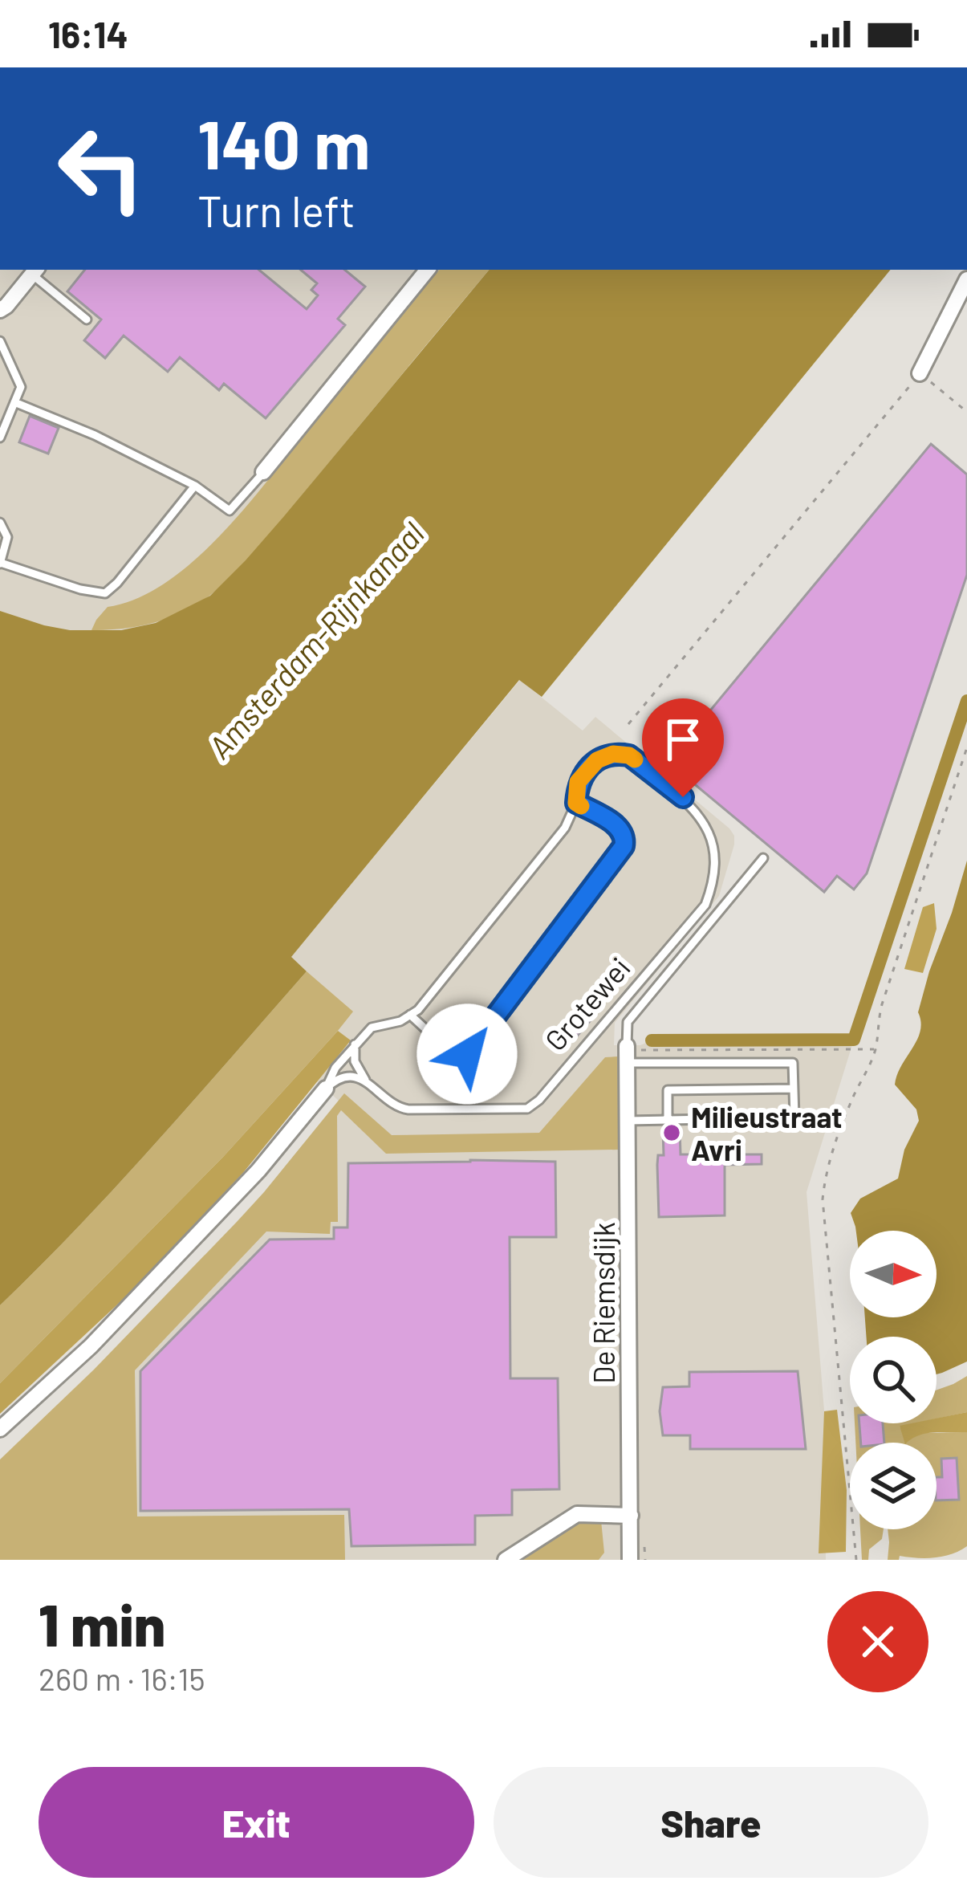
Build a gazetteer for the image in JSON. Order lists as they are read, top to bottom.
{
  "streets": {
    "street": ["De Riemsdijk"],
    "lane": ["Grotewei"]
  },
  "water": ["Amsterdam-Rijnkanaal"],
  "places": ["Milieustraat Avri"],
  "north": "right",
  "page": {
    "status": "16:14",
    "turn": ["140 m", "Turn left"],
    "heading": ["1 min", "260 m · 16:15"],
    "buttons": ["Exit", "Share"]
  }
}
